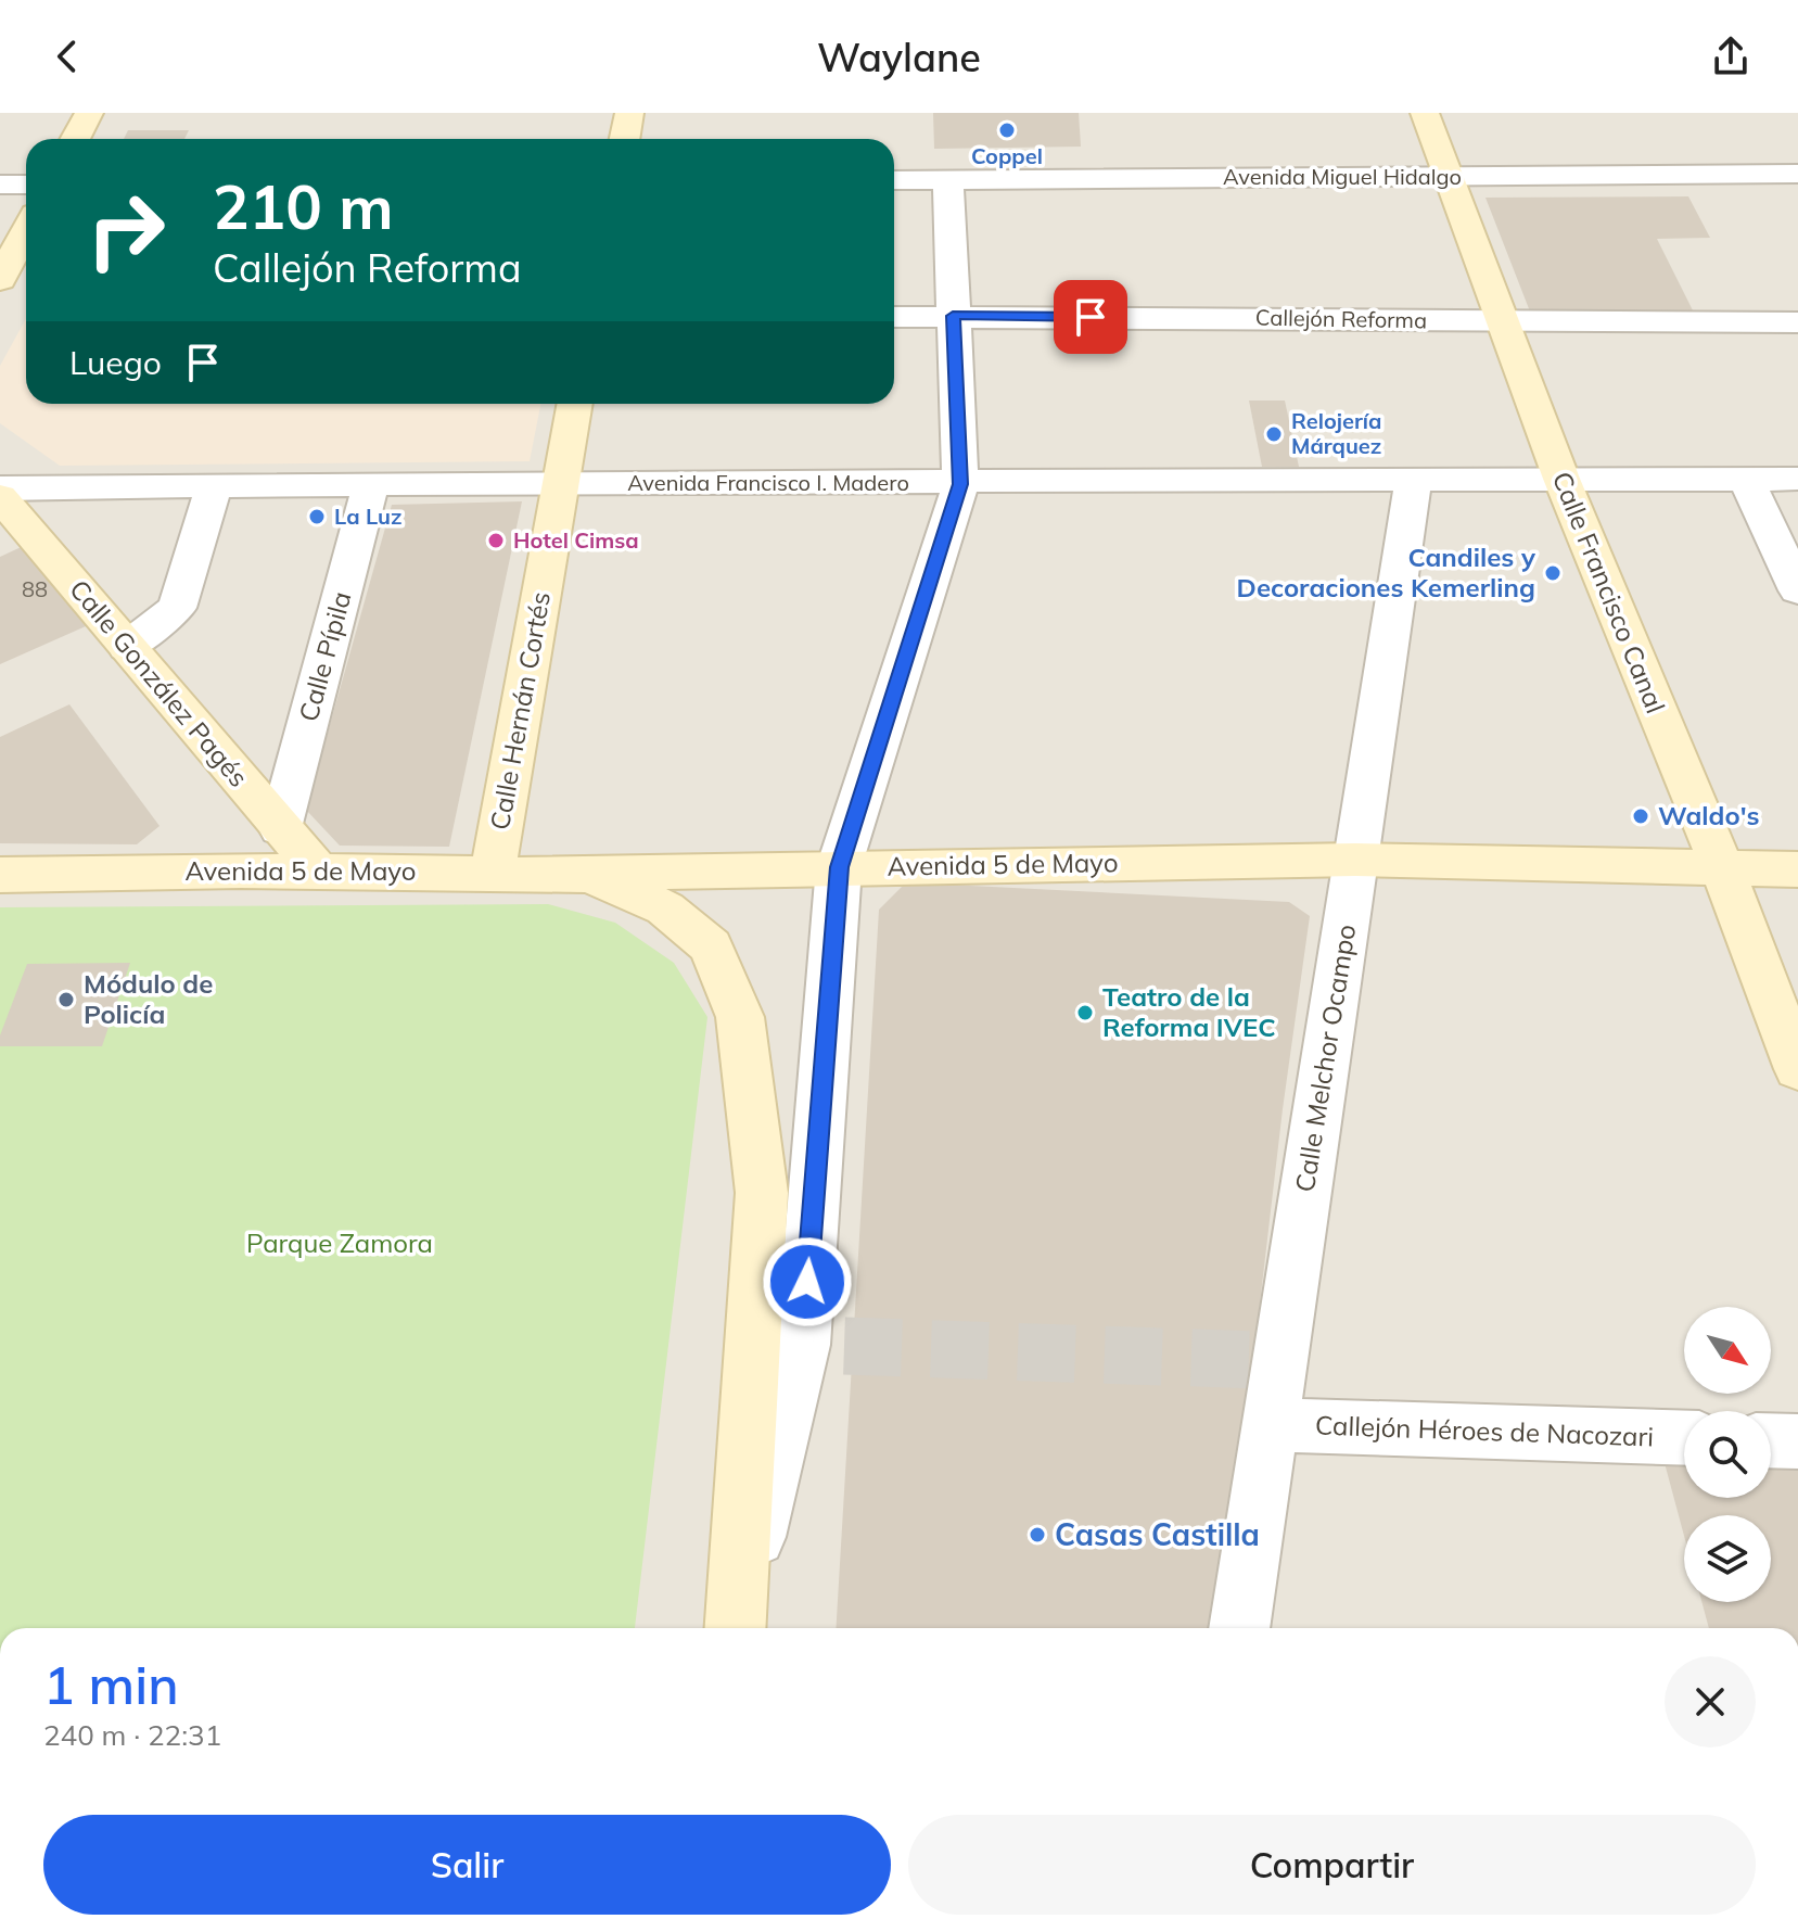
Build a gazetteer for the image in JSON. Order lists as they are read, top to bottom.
{
  "streets": {
    "main road": [
      "Calle Francisco Canal",
      "Calle González Pagés",
      "Calle Hernán Cortés",
      "Avenida 5 de Mayo"
    ],
    "street": [
      "Avenida Miguel Hidalgo",
      "Callejón Reforma",
      "Avenida Francisco I. Madero",
      "Calle Pípila",
      "Calle Melchor Ocampo",
      "Callejón Héroes de Nacozari"
    ]
  },
  "crossings": [
    ["Avenida Miguel Hidalgo", "Calle Francisco Canal"],
    ["Callejón Reforma", "Calle Francisco Canal"],
    ["Avenida Francisco I. Madero", "Calle Francisco Canal"],
    ["Avenida Francisco I. Madero", "Calle Pípila"],
    ["Avenida Francisco I. Madero", "Calle Hernán Cortés"],
    ["Avenida Francisco I. Madero", "Calle Melchor Ocampo"],
    ["Calle Francisco Canal", "Avenida 5 de Mayo"],
    ["Calle Pípila", "Calle González Pagés"],
    ["Calle González Pagés", "Avenida 5 de Mayo"],
    ["Calle Hernán Cortés", "Avenida 5 de Mayo"],
    ["Avenida 5 de Mayo", "Calle Melchor Ocampo"],
    ["Calle Melchor Ocampo", "Callejón Héroes de Nacozari"]
  ],
  "parks": ["Parque Zamora"],
  "places": [
    "Coppel",
    "Relojería Márquez",
    "La Luz",
    "Hotel Cimsa",
    "Candiles y Decoraciones Kemerling",
    "Waldo's",
    "Módulo de Policía",
    "Teatro de la Reforma IVEC",
    "Casas Castilla"
  ],
  "house_numbers": ["88"],
  "north": "bottom right",
  "page": {
    "header": "Waylane",
    "turn": ["210 m", "Callejón Reforma"],
    "then": "Luego",
    "heading": ["1 min", "240 m · 22:31"],
    "buttons": ["Salir", "Compartir"]
  }
}
